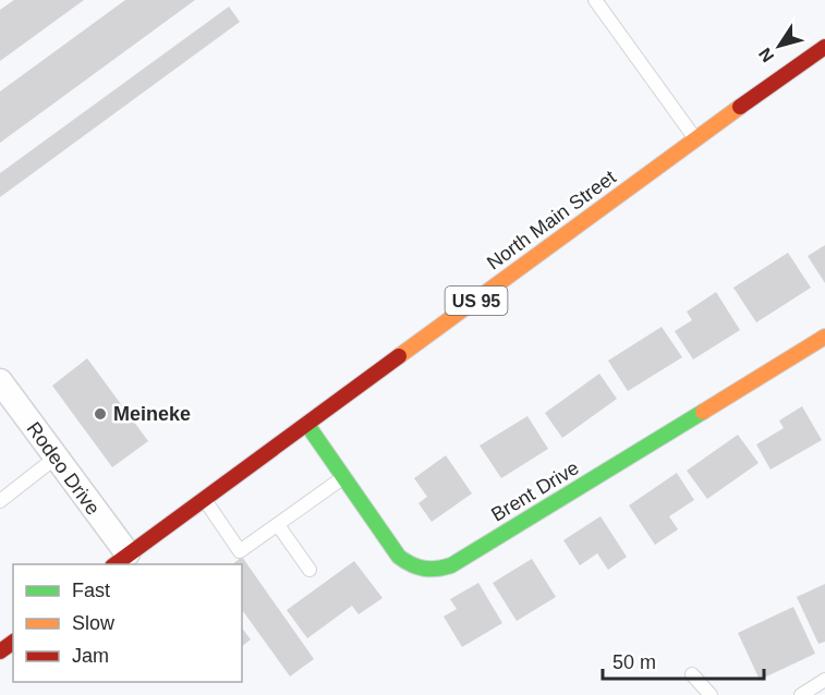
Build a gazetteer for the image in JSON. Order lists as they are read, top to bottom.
{
  "streets": {
    "main road": ["North Main Street", "US 95", "Brent Drive"],
    "street": ["Rodeo Drive"]
  },
  "crossings": [
    ["North Main Street", "Rodeo Drive"],
    ["North Main Street", "Brent Drive"]
  ],
  "places": ["Meineke"],
  "legend": ["Fast", "Slow", "Jam"],
  "scale_bar": "50 m",
  "north": "bottom left"
}
